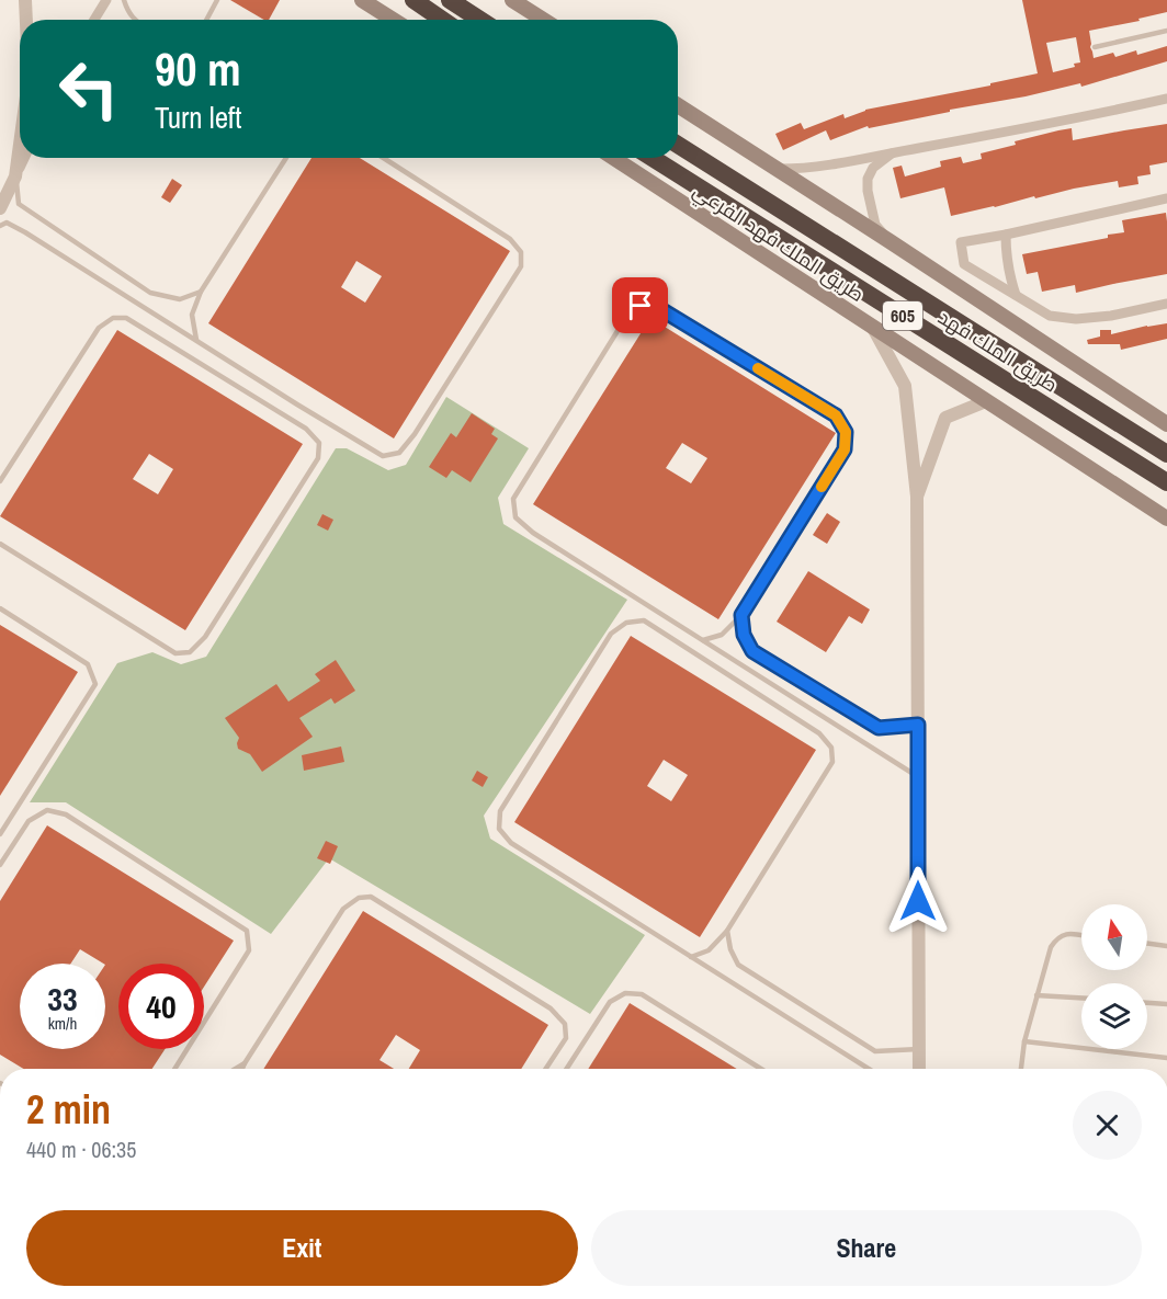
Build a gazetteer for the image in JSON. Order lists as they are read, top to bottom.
{
  "streets": {
    "highway": ["605", "طريق الملك فهد"],
    "main road": ["طريق الملك فهد الفرعي"]
  },
  "north": "top",
  "page": {
    "turn": ["90 m", "Turn left"],
    "speed": "33 km/h",
    "limit": "40",
    "heading": ["2 min", "440 m · 06:35"],
    "buttons": ["Exit", "Share"]
  }
}
